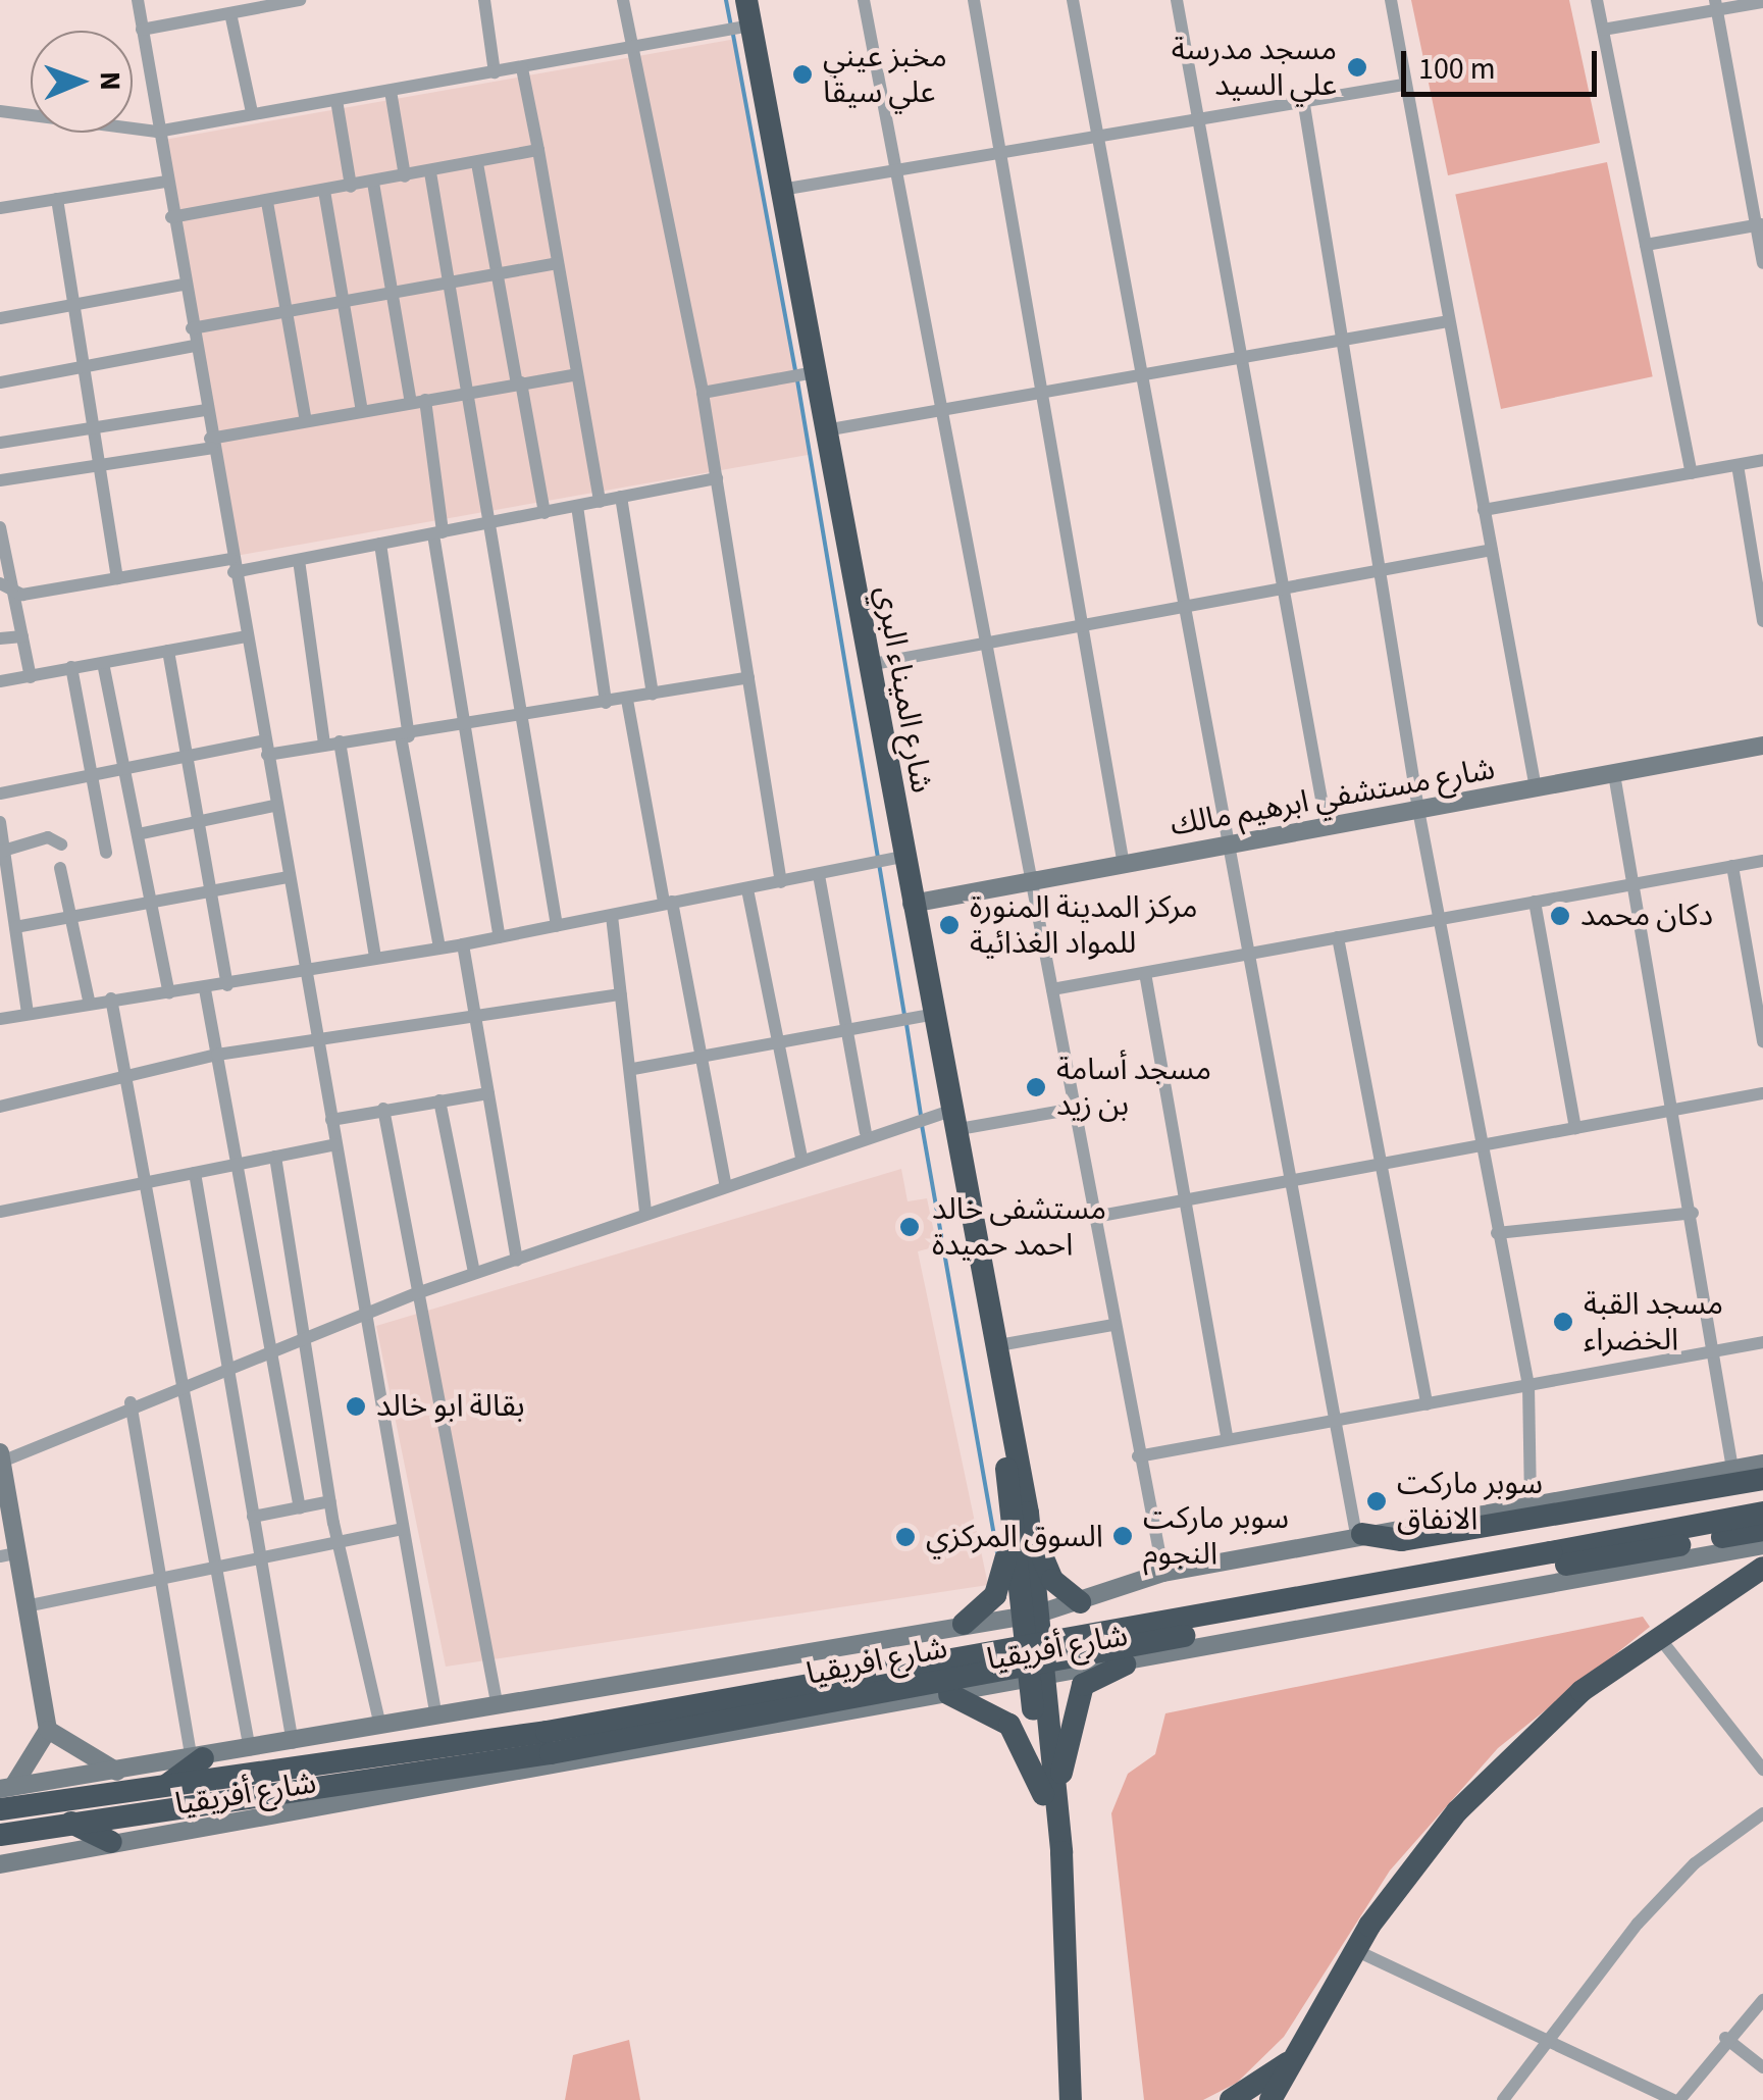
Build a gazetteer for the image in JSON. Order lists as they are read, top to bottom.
{
  "streets": {
    "highway": ["شارع الميناء البري", "شارع افريقيا"],
    "street": ["شارع مستشفي ابرهيم مالك", "شارع أفريقيا"]
  },
  "crossings": [
    ["شارع الميناء البري", "شارع مستشفي ابرهيم مالك"]
  ],
  "places": [
    "مسجد مدرسة علي السيد",
    "مخبز عيني علي سيقا",
    "دكان محمد",
    "مركز المدينة المنورة للمواد الغذائية",
    "مسجد أسامة بن زيد",
    "مستشفى خالد احمد حميدة",
    "مسجد القبة الخضراء",
    "بقالة ابو خالد",
    "سوبر ماركت الانفاق",
    "سوبر ماركت النجوم",
    "السوق المركزي"
  ],
  "scale_bar": "100 m",
  "north": "right"
}
